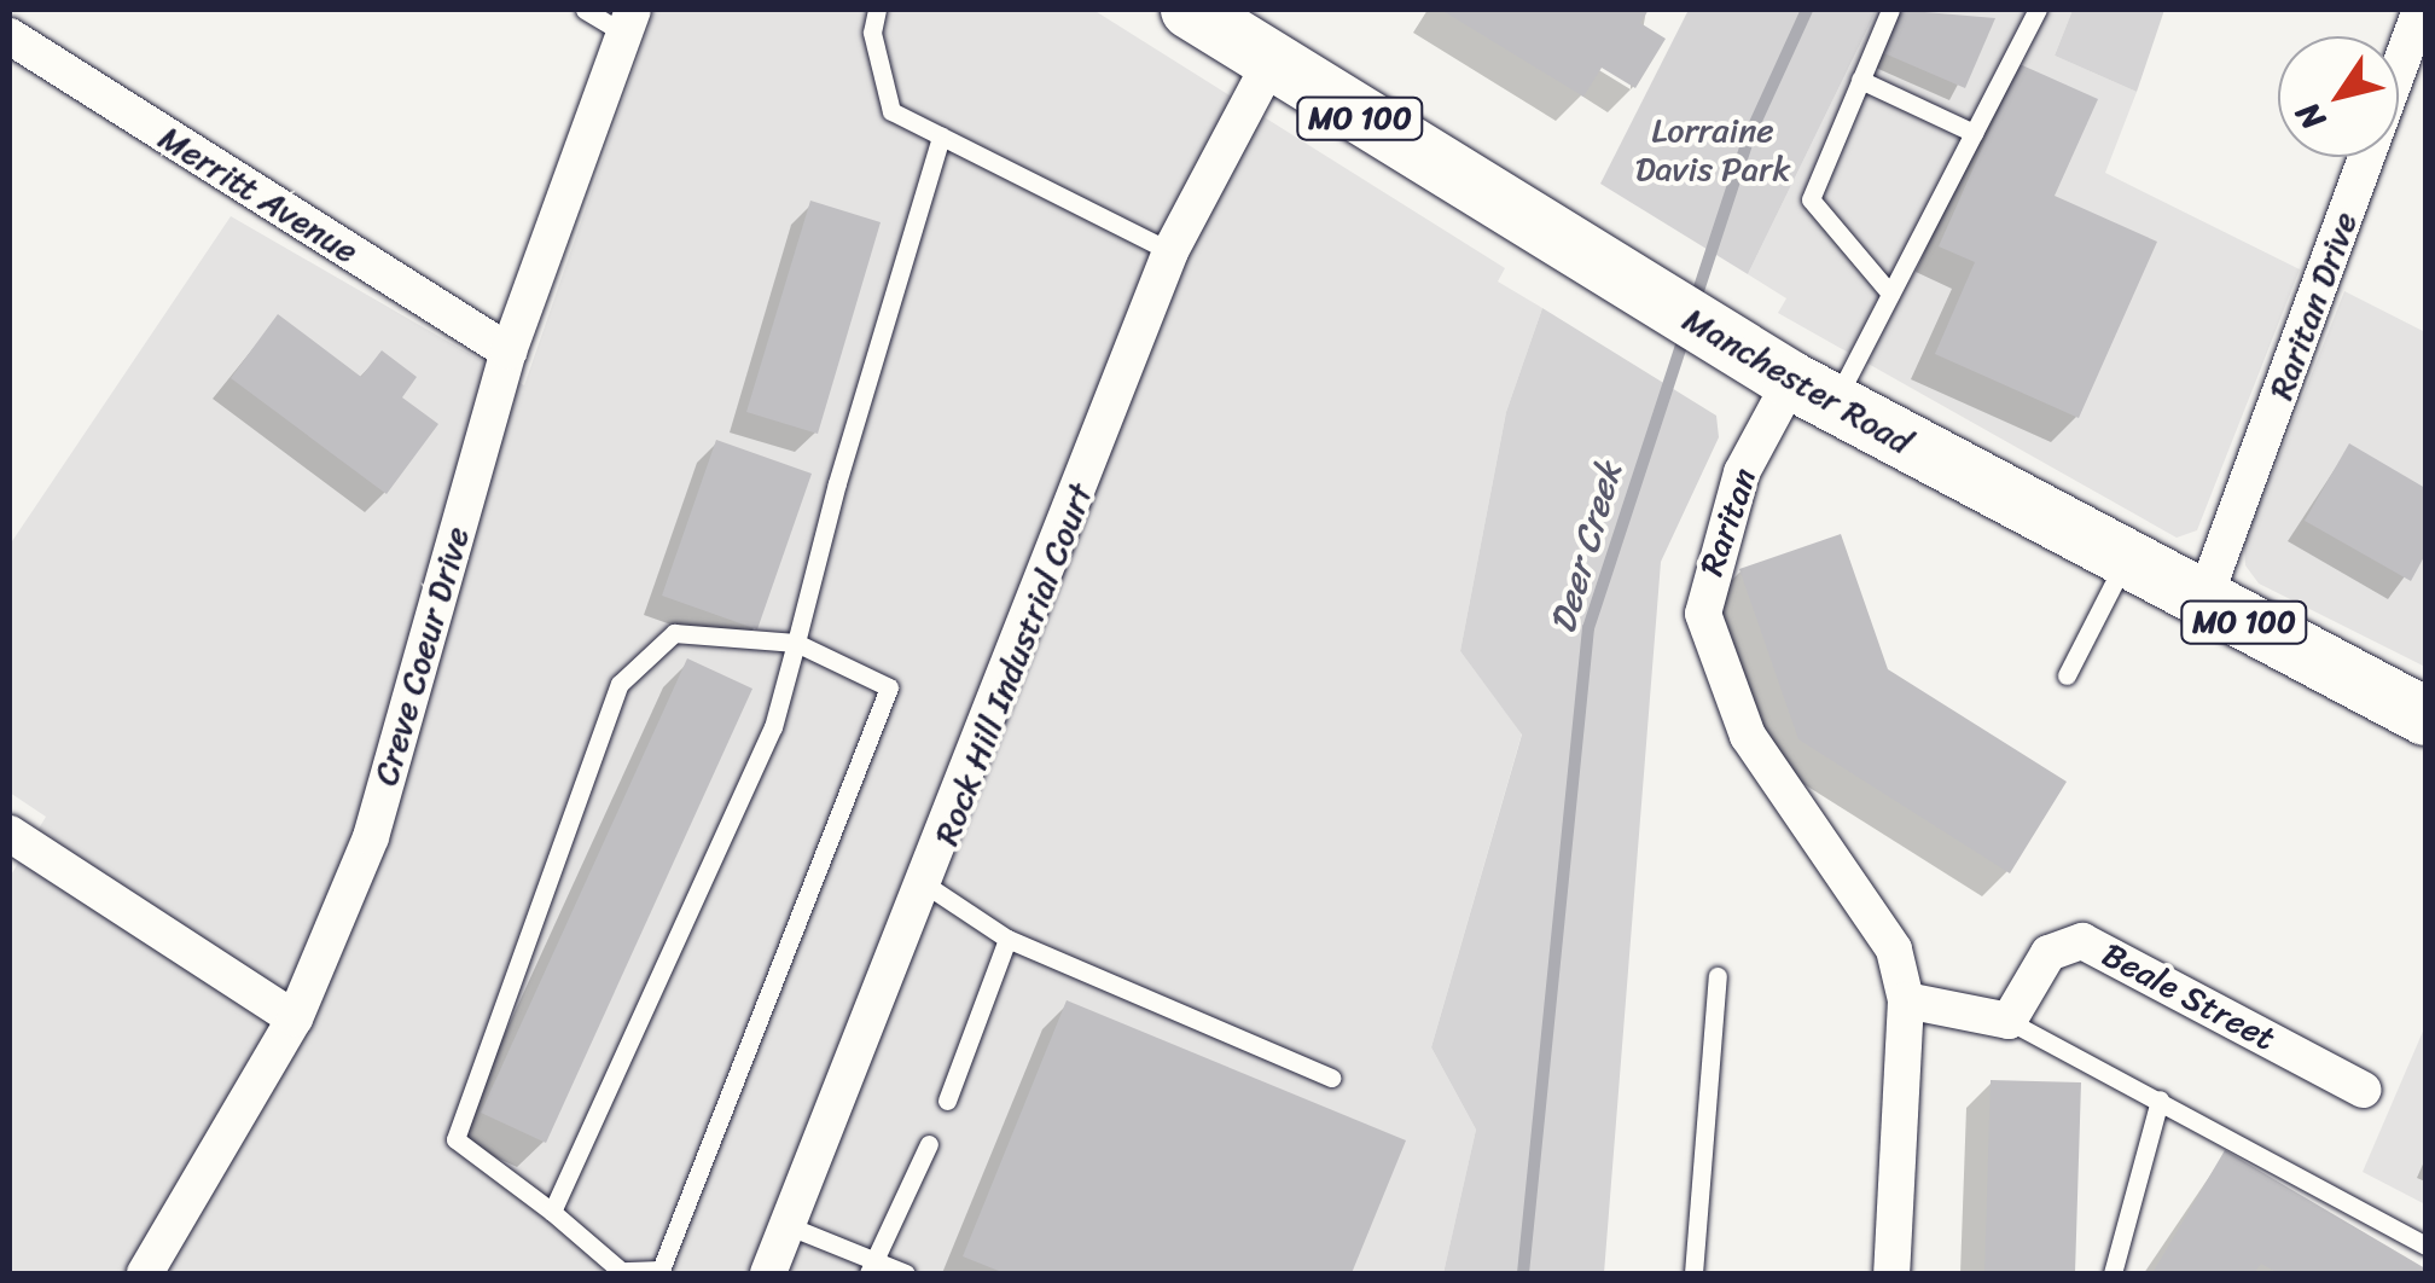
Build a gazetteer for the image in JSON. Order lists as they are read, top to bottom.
{
  "streets": {
    "main road": ["MO 100", "Manchester Road"],
    "street": [
      "Merritt Avenue",
      "Raritan Drive",
      "Raritan",
      "Creve Coeur Drive",
      "Rock Hill Industrial Court",
      "Beale Street"
    ]
  },
  "crossings": [
    ["Merritt Avenue", "Creve Coeur Drive"],
    ["Raritan Drive", "Manchester Road"],
    ["Manchester Road", "Raritan"],
    ["Manchester Road", "Rock Hill Industrial Court"]
  ],
  "water": ["Deer Creek"],
  "parks": ["Lorraine Davis Park"],
  "north": "bottom left"
}
